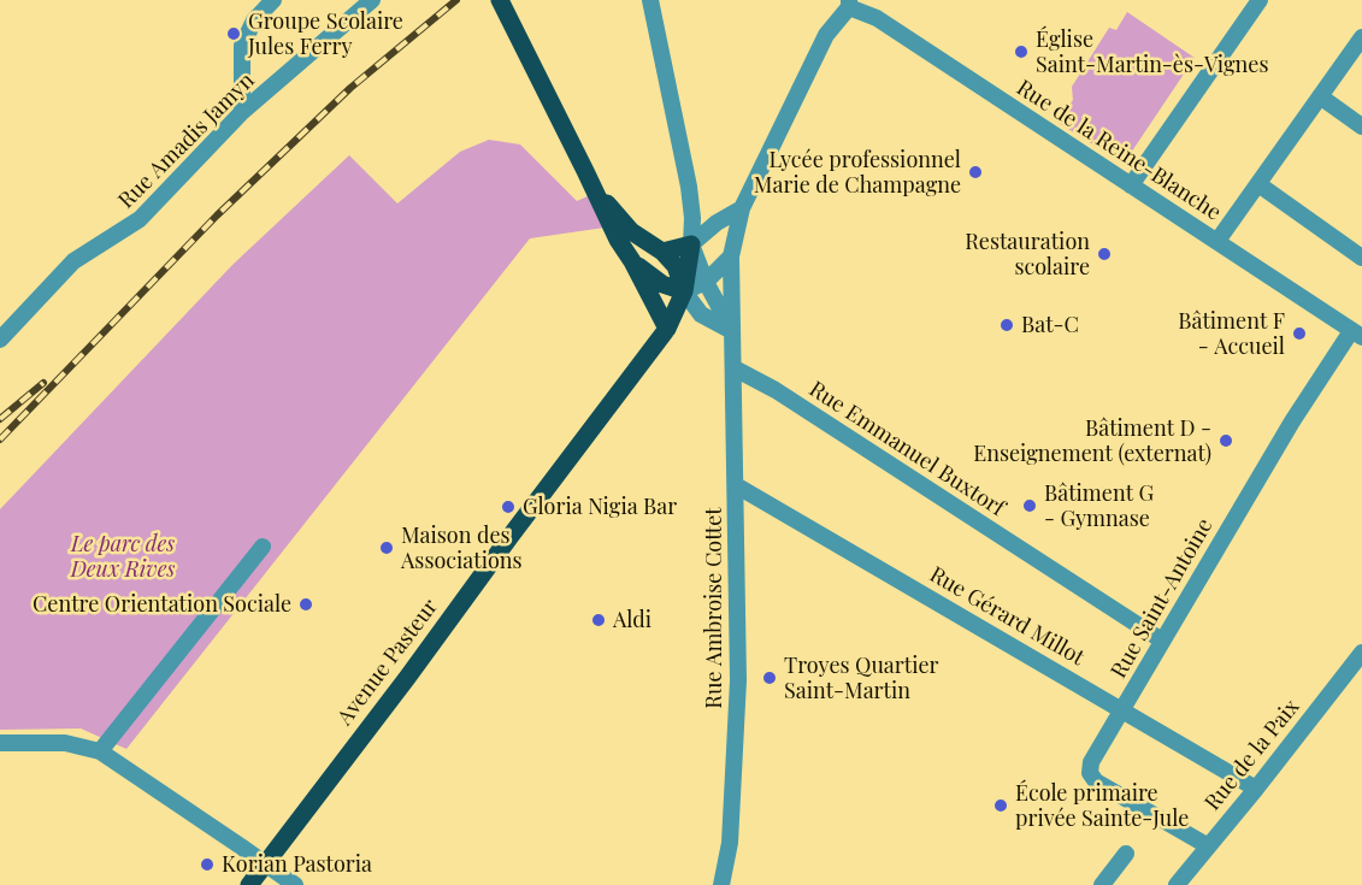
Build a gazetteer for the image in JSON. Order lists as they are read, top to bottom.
{
  "streets": {
    "main road": ["Avenue Pasteur"],
    "street": [
      "Rue Amadis Jamyn",
      "Rue de la Reine-Blanche",
      "Rue Emmanuel Buxtorf",
      "Rue Saint-Antoine",
      "Rue Ambroise Cottet",
      "Rue Gérard Millot",
      "Rue de la Paix"
    ]
  },
  "crossings": [
    ["Rue de la Reine-Blanche", "Rue Saint-Antoine"],
    ["Rue de la Reine-Blanche", "Rue Ambroise Cottet"],
    ["Rue Emmanuel Buxtorf", "Rue Saint-Antoine"],
    ["Rue Emmanuel Buxtorf", "Rue Ambroise Cottet"],
    ["Rue Saint-Antoine", "Rue Gérard Millot"],
    ["Rue Saint-Antoine", "Rue de la Paix"],
    ["Rue Ambroise Cottet", "Rue Gérard Millot"],
    ["Rue Gérard Millot", "Rue de la Paix"]
  ],
  "parks": ["Le parc des Deux Rives"],
  "places": [
    "Groupe Scolaire Jules Ferry",
    "Église Saint-Martin-ès-Vignes",
    "Lycée professionnel Marie de Champagne",
    "Restauration scolaire",
    "Bat-C",
    "Bâtiment F - Accueil",
    "Bâtiment D - Enseignement (externat)",
    "Bâtiment G - Gymnase",
    "Gloria Nigia Bar",
    "Maison des Associations",
    "Centre Orientation Sociale",
    "Aldi",
    "Troyes Quartier Saint-Martin",
    "École primaire privée Sainte-Jule",
    "Korian Pastoria"
  ]
}
